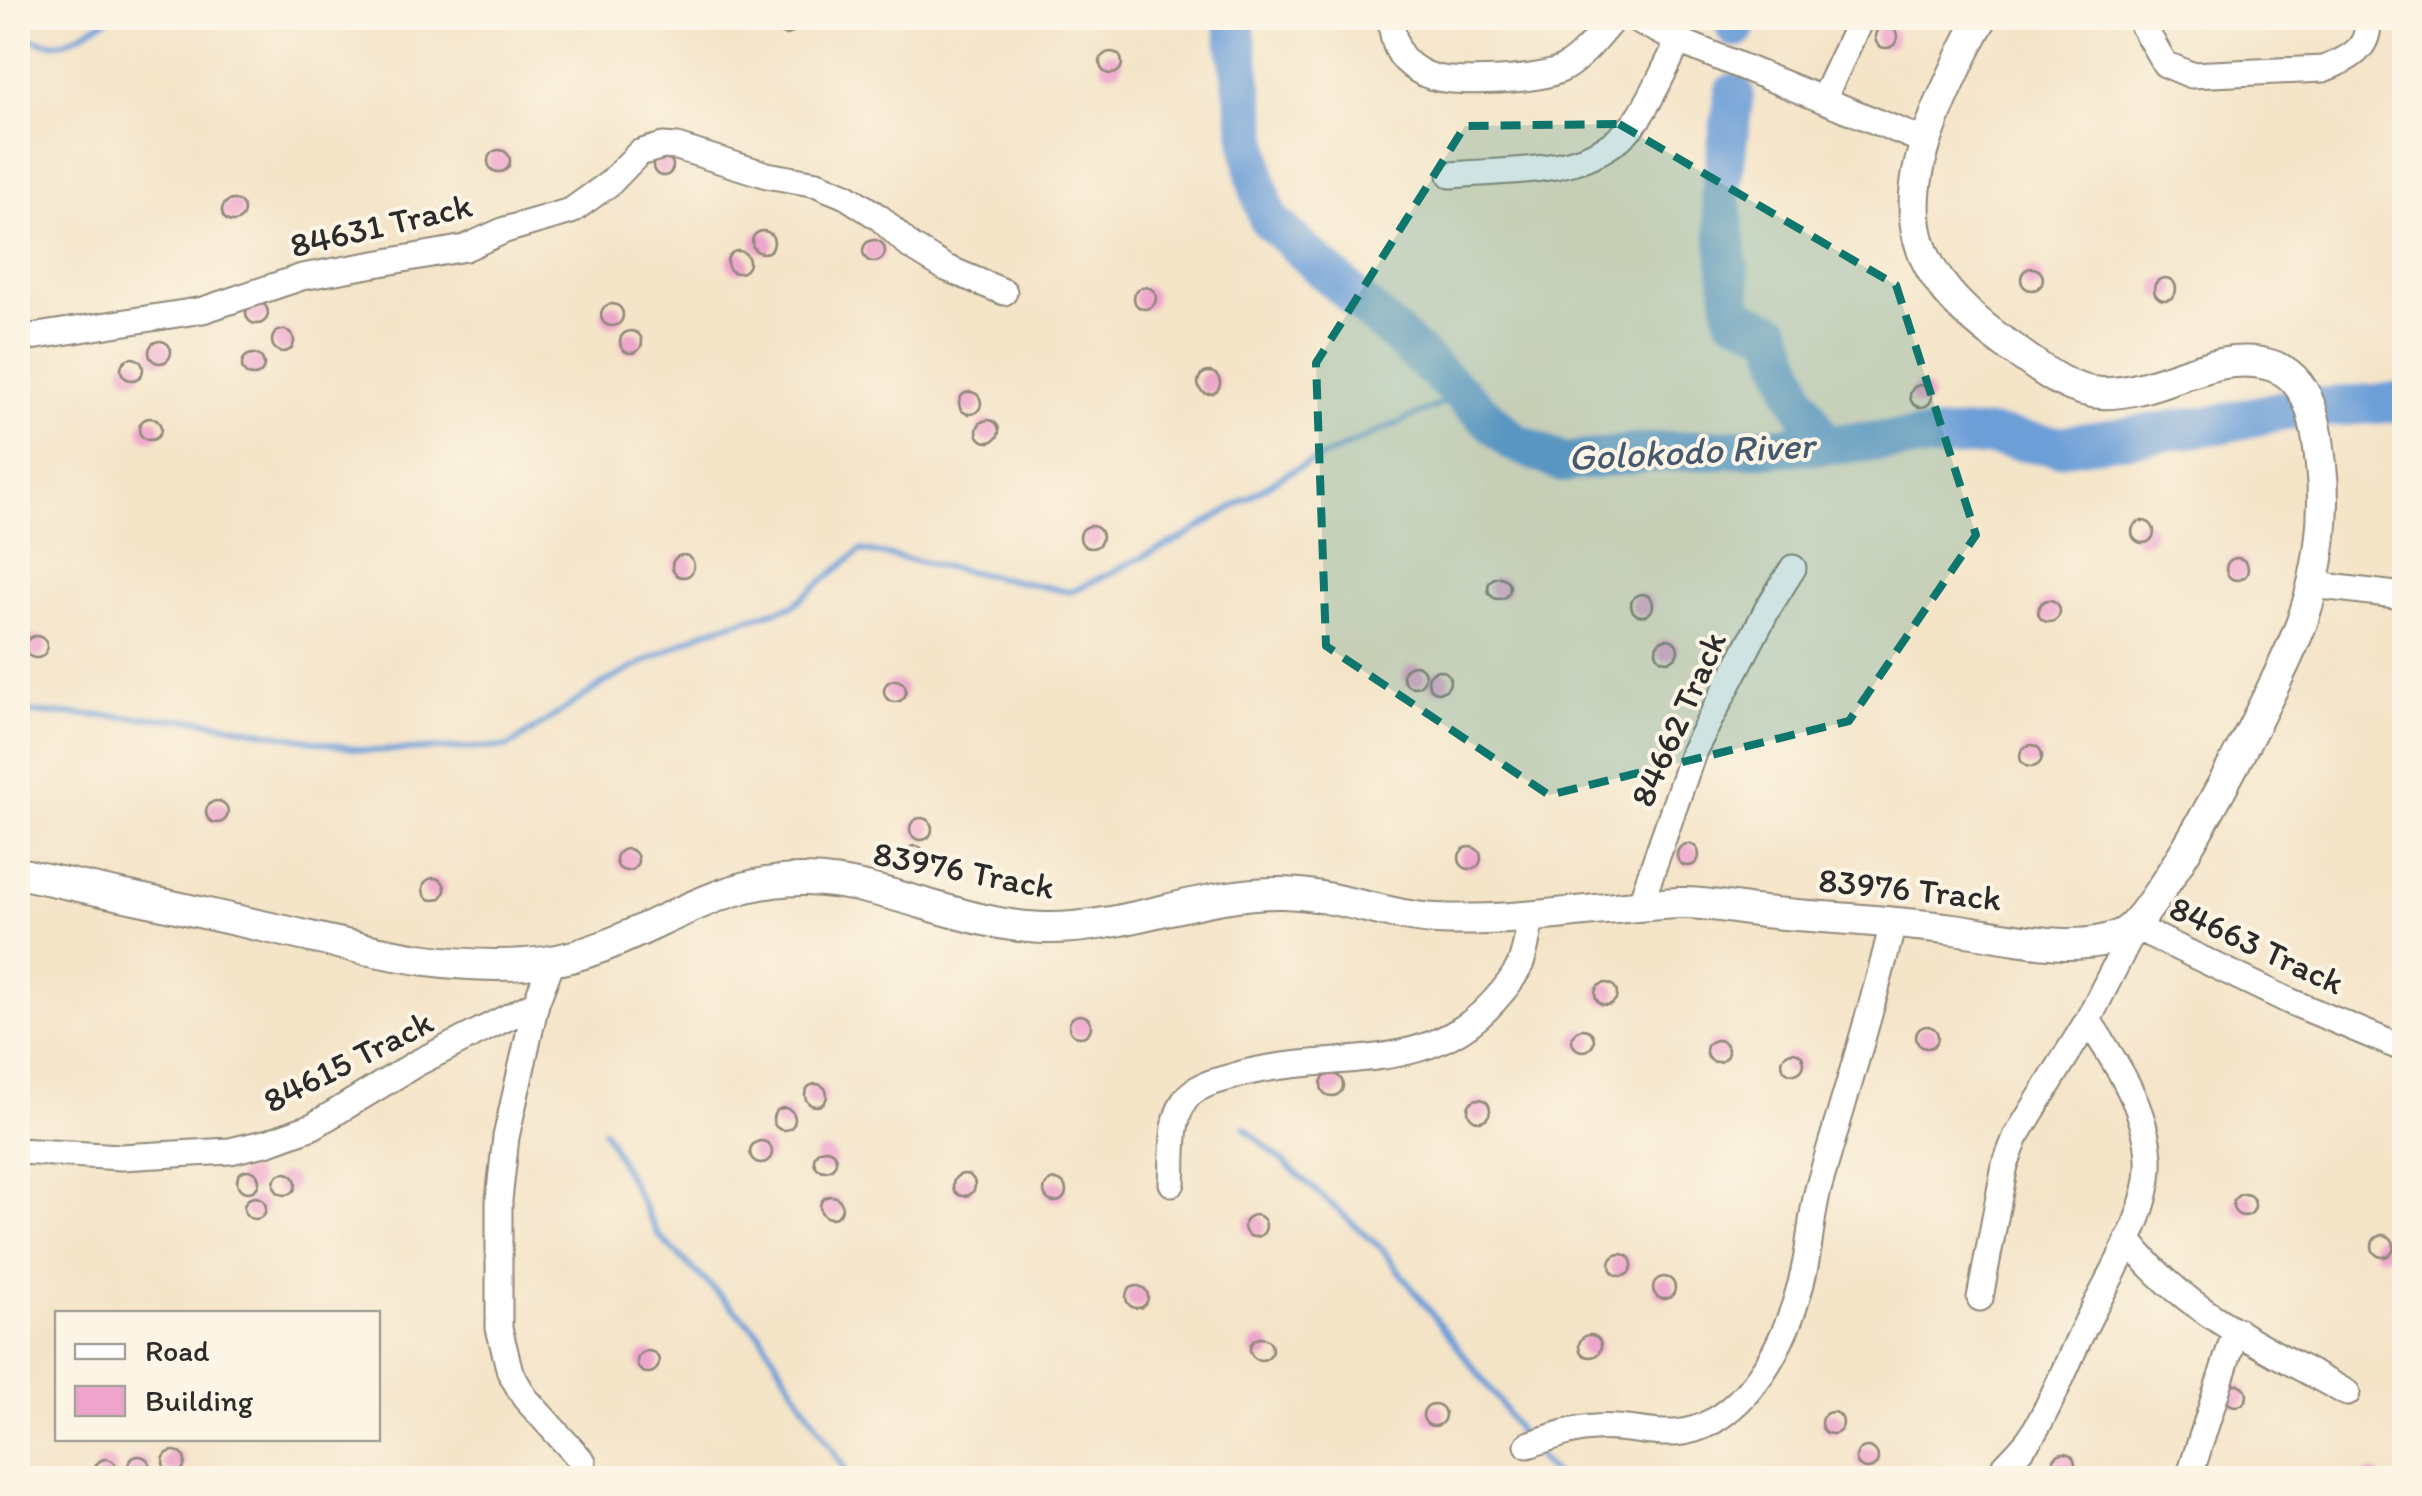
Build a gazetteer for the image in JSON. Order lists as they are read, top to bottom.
{
  "streets": {
    "street": [
      "84631 Track",
      "84662 Track",
      "83976 Track",
      "84663 Track",
      "84615 Track"
    ]
  },
  "crossings": [
    ["84662 Track", "83976 Track"],
    ["83976 Track", "84663 Track"]
  ],
  "water": ["Golokodo River"],
  "legend": ["Road", "Building"]
}
